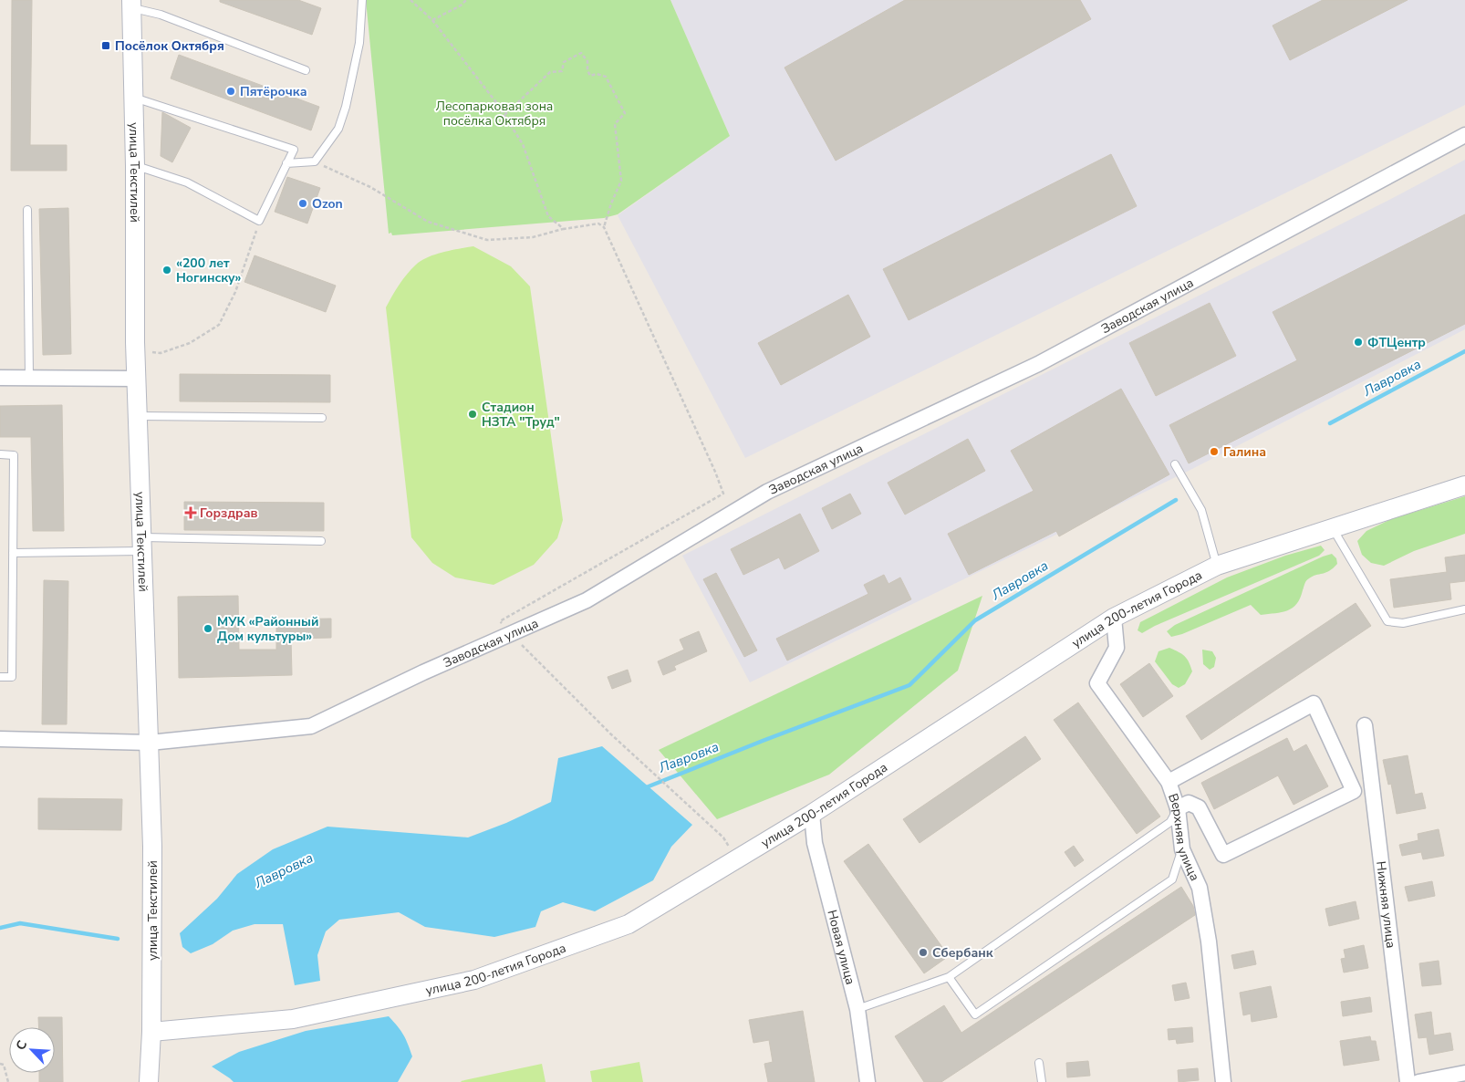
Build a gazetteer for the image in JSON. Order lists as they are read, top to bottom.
{
  "streets": {
    "street": [
      "улица Текстилей",
      "Заводская улица",
      "улица 200-летия Города",
      "Верхняя улица",
      "Нижняя улица",
      "Новая улица"
    ]
  },
  "crossings": [
    ["улица Текстилей", "Заводская улица"],
    ["улица Текстилей", "улица 200-летия Города"],
    ["улица 200-летия Города", "Верхняя улица"],
    ["улица 200-летия Города", "Новая улица"]
  ],
  "water": ["Лавровка"],
  "parks": ["Лесопарковая зона посёлка Октября"],
  "places": {
    "transit": ["Посёлок Октября"],
    "other": [
      "Пятёрочка",
      "Ozon",
      "«200 лет Ногинску»",
      "ФТЦентр",
      "Стадион НЗТА \"Труд\"",
      "Галина",
      "МУК «Районный Дом культуры»",
      "Сбербанк"
    ],
    "health": ["Горздрав"]
  },
  "north": "top left"
}
